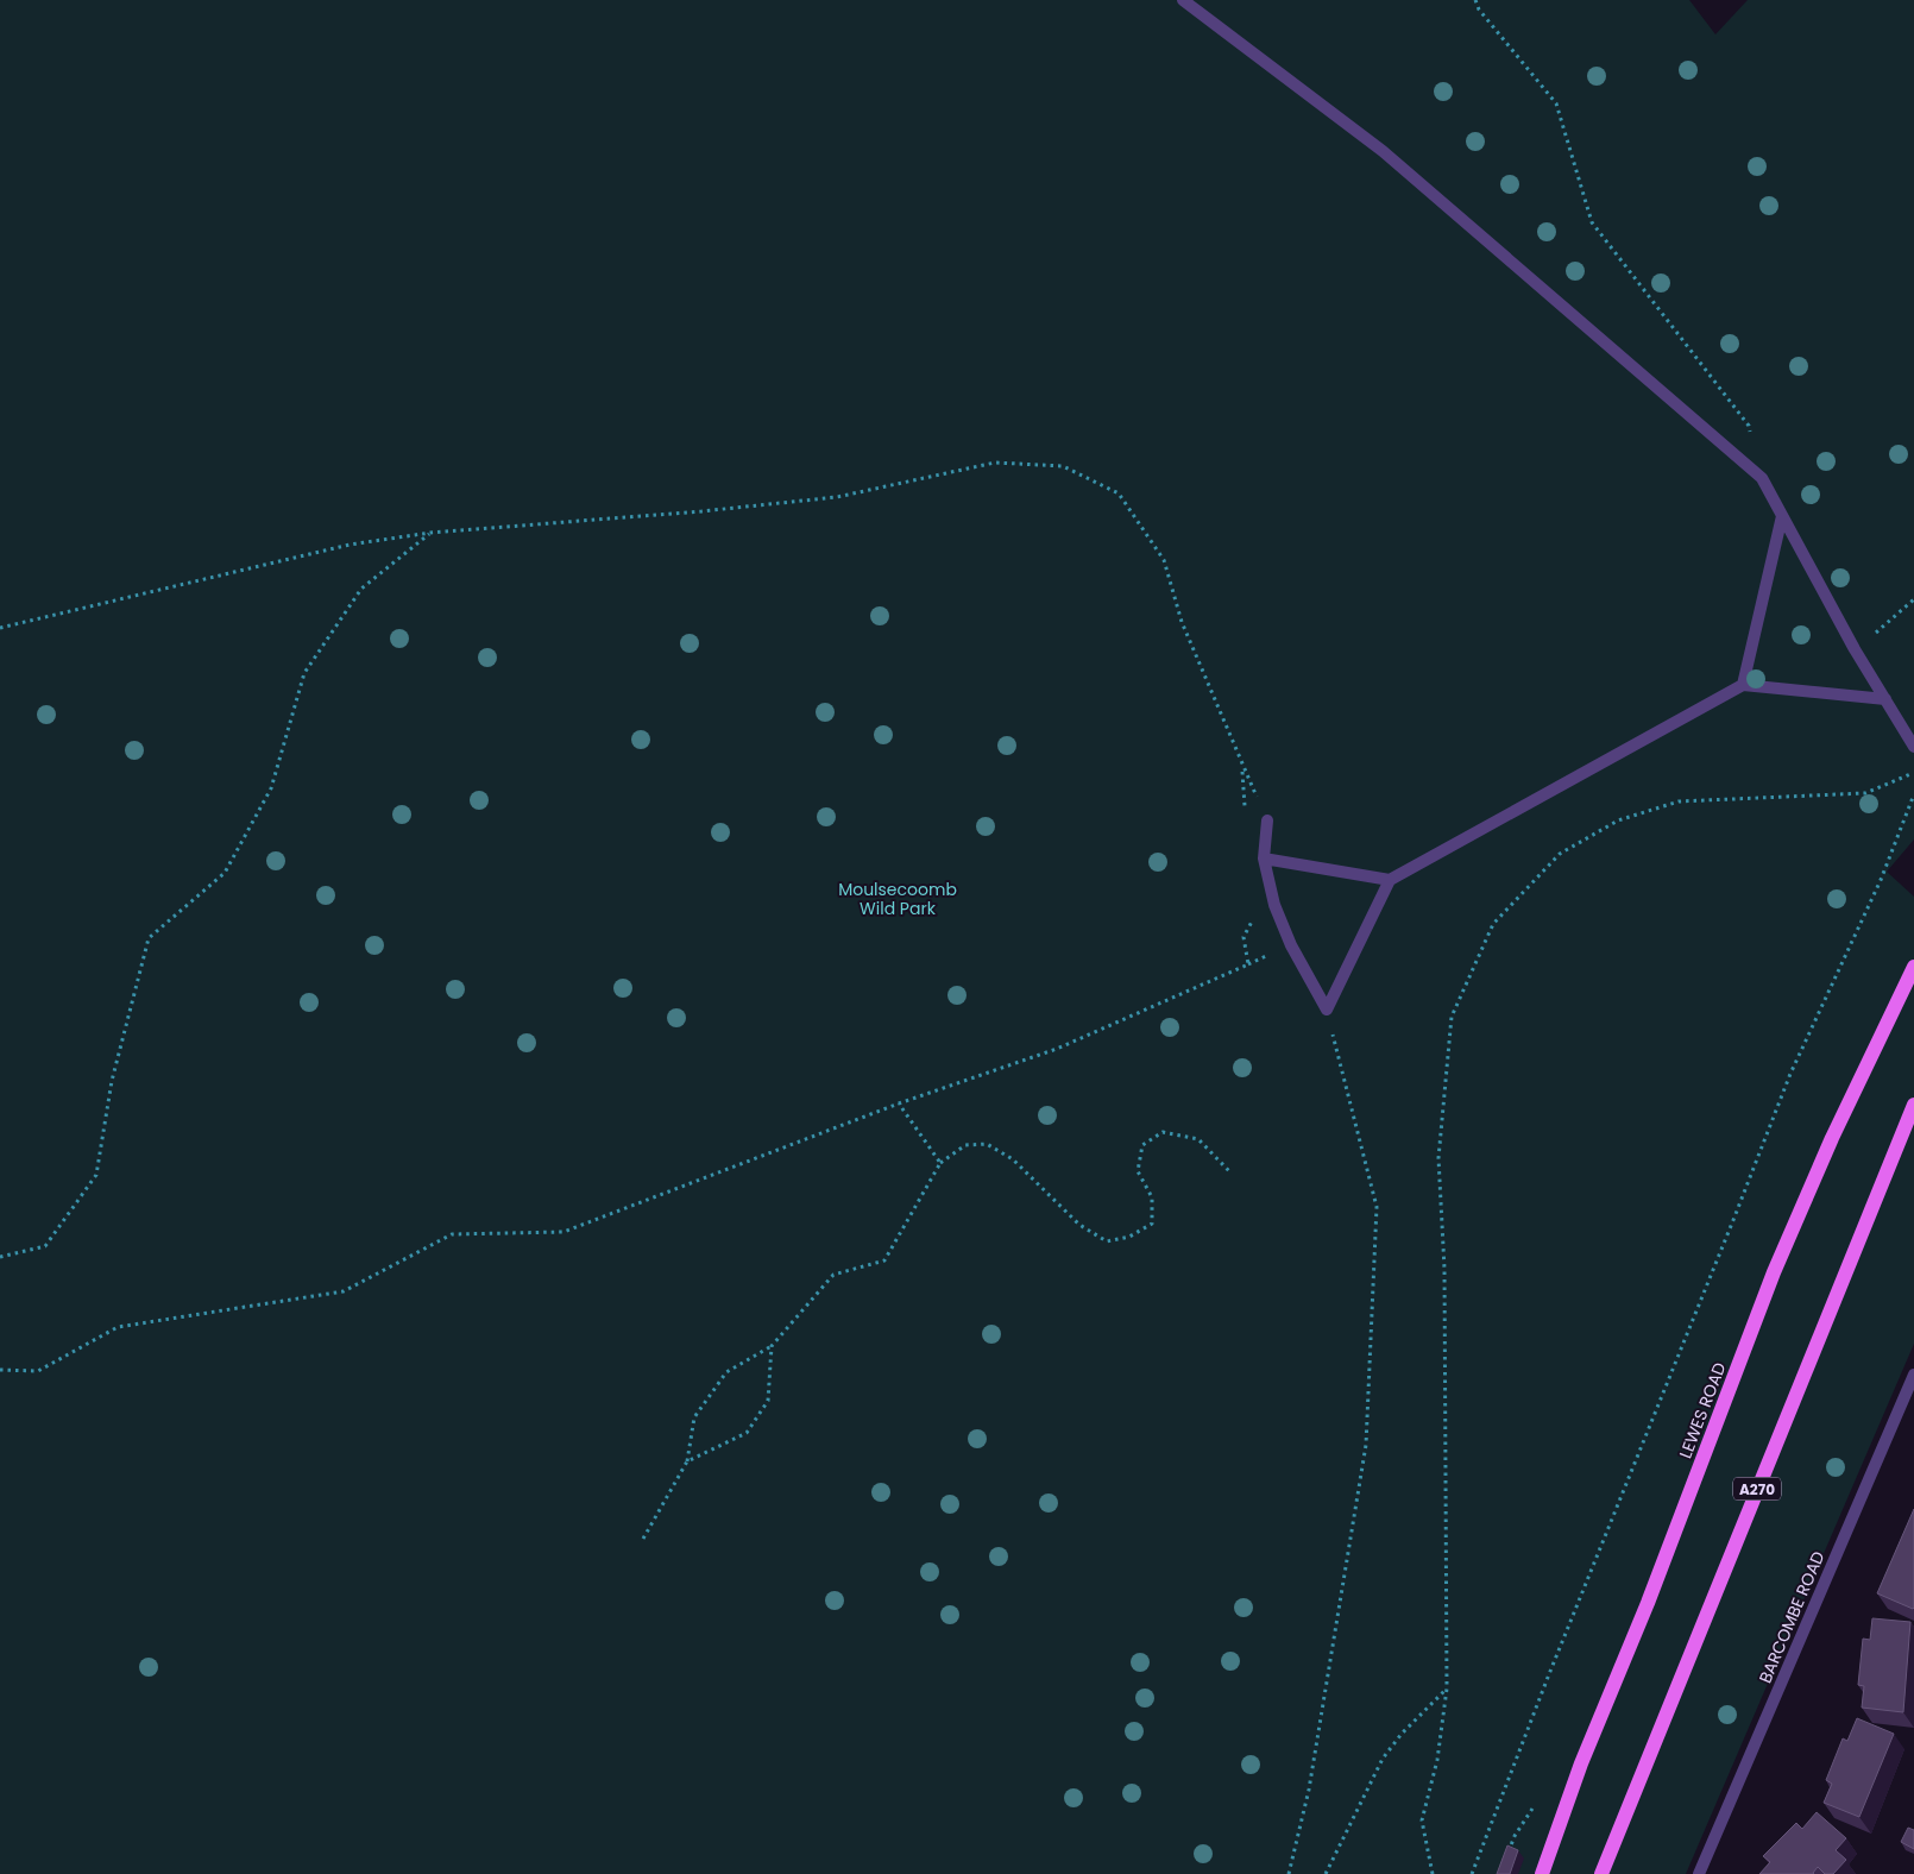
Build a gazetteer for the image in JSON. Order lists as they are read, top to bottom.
{
  "streets": {
    "main road": ["LEWES ROAD", "A270"],
    "street": ["BARCOMBE ROAD"]
  },
  "parks": ["Moulsecoomb Wild Park"]
}
